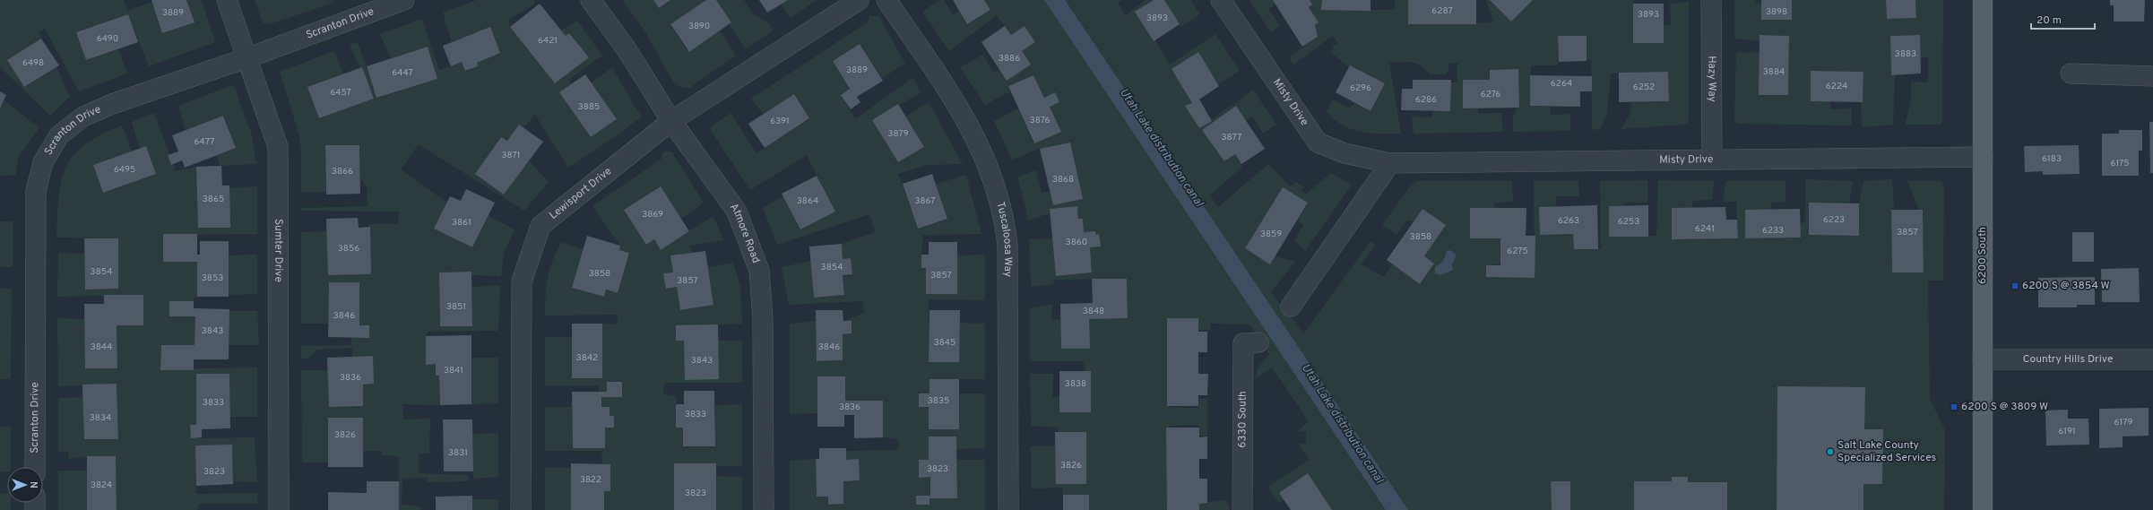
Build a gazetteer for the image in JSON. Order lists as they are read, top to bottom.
{
  "streets": {
    "main road": ["6200 South"],
    "street": [
      "Scranton Drive",
      "Hazy Way",
      "Misty Drive",
      "Lewisport Drive",
      "Atmore Road",
      "Tuscaloosa Way",
      "Sumter Drive",
      "Country Hills Drive",
      "6330 South"
    ]
  },
  "crossings": [
    ["Scranton Drive", "Sumter Drive"],
    ["Hazy Way", "Misty Drive"],
    ["Misty Drive", "6200 South"],
    ["Lewisport Drive", "Atmore Road"],
    ["6200 South", "Country Hills Drive"]
  ],
  "water": ["Utah Lake distribution canal"],
  "places": {
    "transit": ["6200 S @ 3854 W", "6200 S @ 3809 W"],
    "other": ["Salt Lake County Specialized Services"]
  },
  "house_numbers": [
    "6287",
    "3898",
    "3889",
    "3893",
    "3893",
    "3890",
    "6490",
    "6421",
    "3883",
    "3886",
    "6498",
    "3889",
    "3884",
    "6447",
    "6264",
    "6224",
    "6252",
    "6296",
    "6457",
    "6276",
    "6286",
    "3885",
    "3876",
    "6391",
    "3879",
    "3877",
    "6477",
    "3871",
    "6183",
    "6175",
    "6495",
    "3866",
    "3868",
    "3865",
    "3864",
    "3867",
    "3869",
    "6223",
    "6263",
    "6253",
    "3861",
    "6241",
    "6233",
    "3857",
    "3859",
    "3858",
    "3860",
    "3856",
    "6275",
    "3854",
    "3854",
    "3858",
    "3857",
    "3853",
    "3857",
    "3851",
    "3848",
    "3846",
    "3843",
    "3845",
    "3844",
    "3846",
    "3842",
    "3843",
    "3841",
    "3836",
    "3838",
    "3835",
    "3833",
    "3836",
    "3833",
    "3834",
    "6179",
    "6191",
    "3826",
    "3831",
    "3826",
    "3823",
    "3823",
    "3822",
    "3824",
    "3823"
  ],
  "scale_bar": "20 m",
  "north": "right"
}
